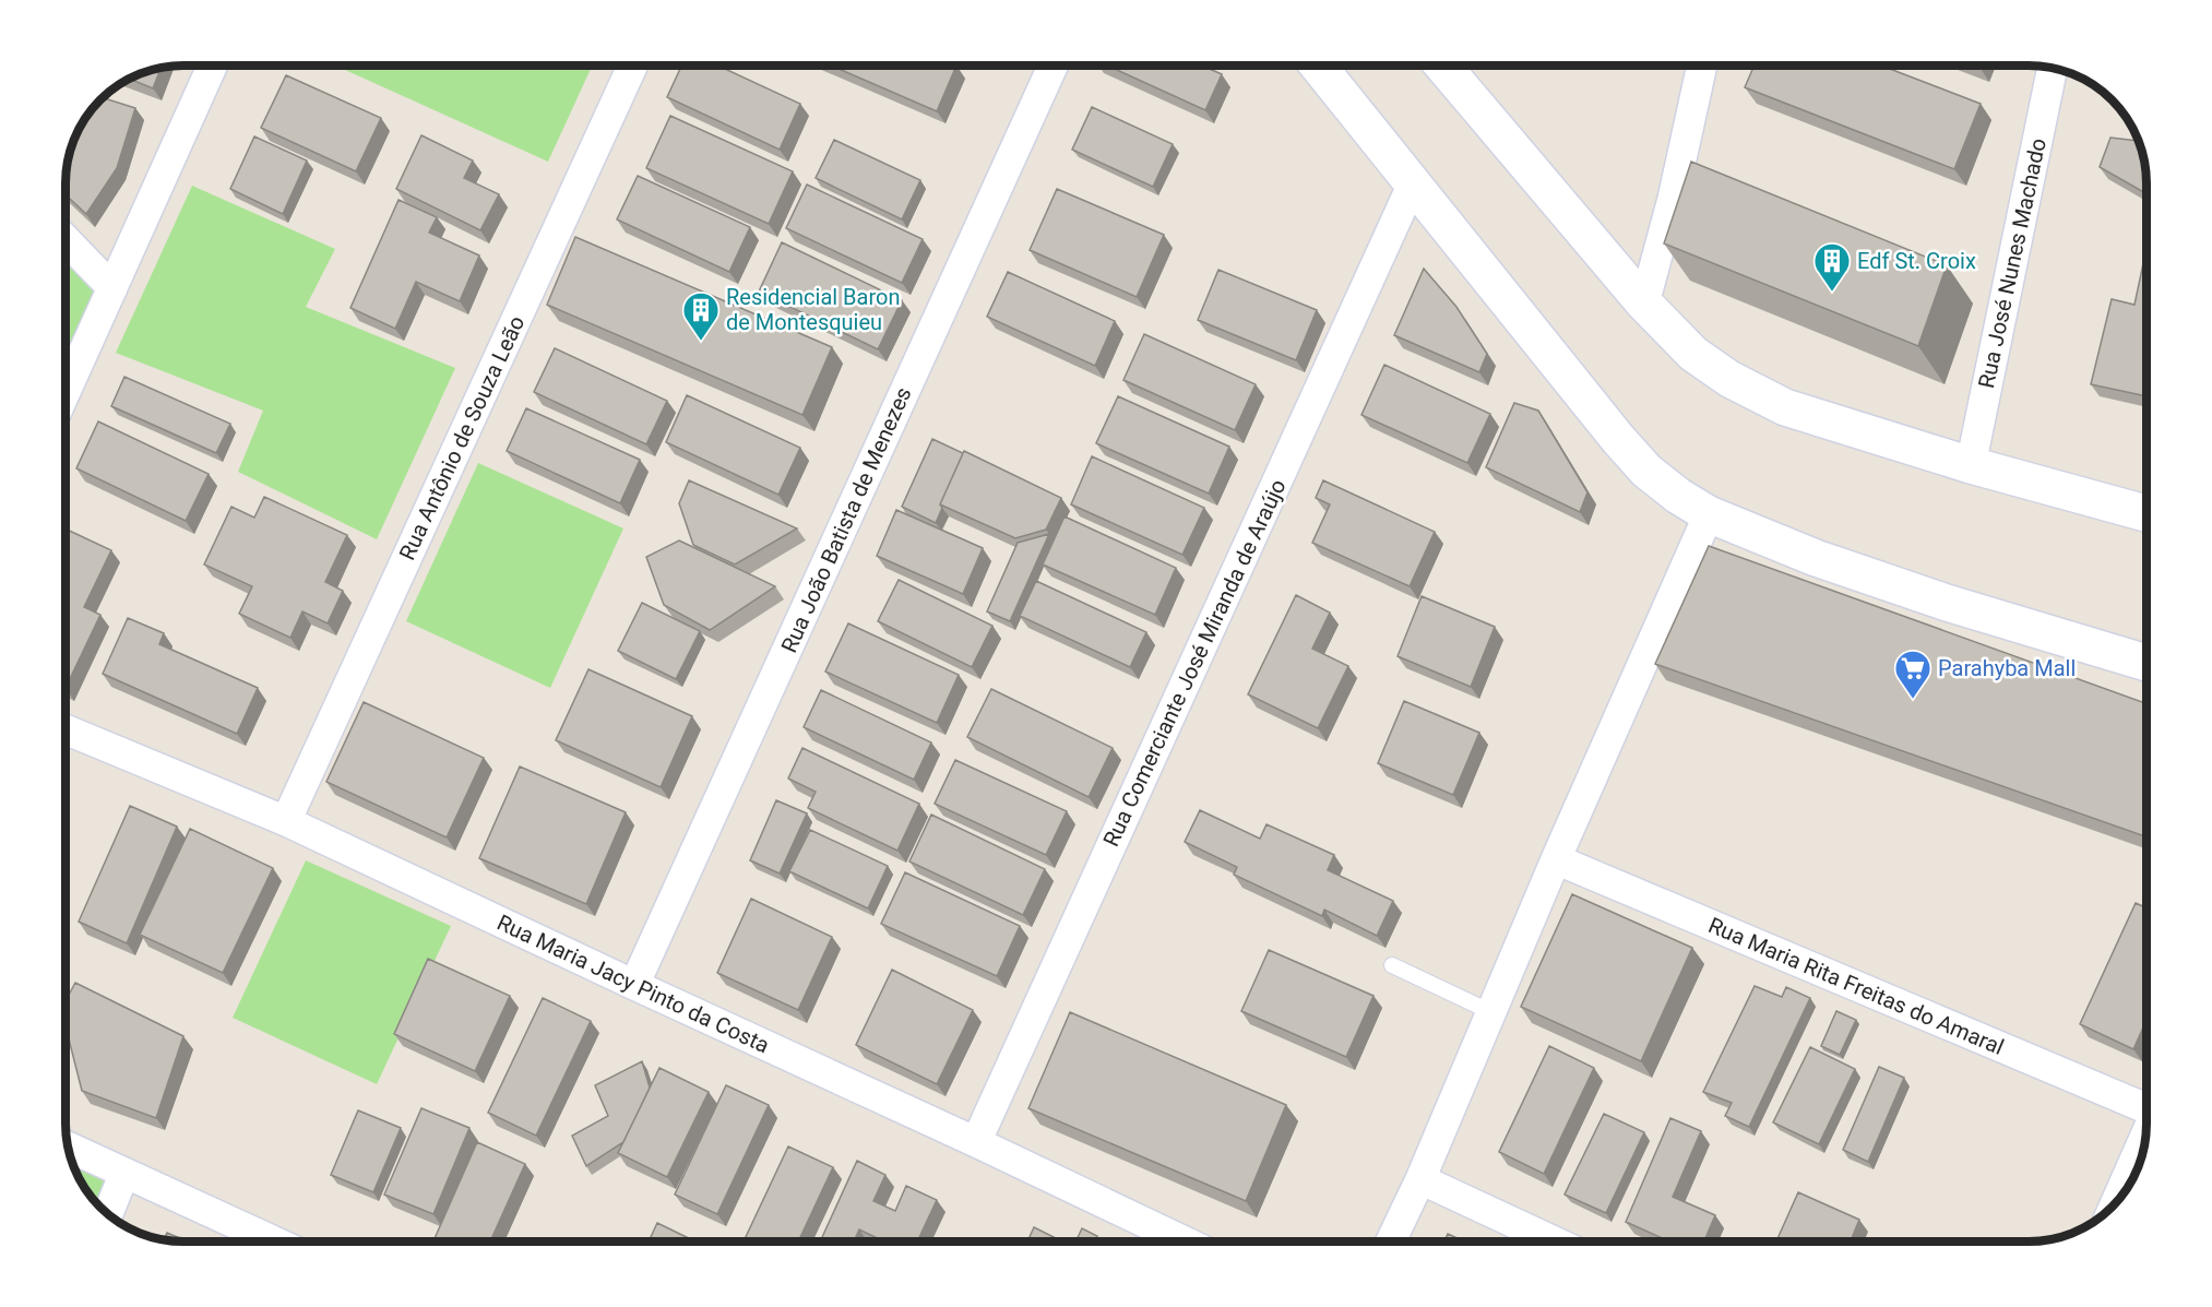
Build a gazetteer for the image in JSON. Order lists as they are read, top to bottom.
{
  "streets": {
    "street": [
      "Rua José Nunes Machado",
      "Rua Antônio de Souza Leão",
      "Rua João Batista de Menezes",
      "Rua Comerciante José Miranda de Araújo",
      "Rua Maria Jacy Pinto da Costa",
      "Rua Maria Rita Freitas do Amaral"
    ]
  },
  "crossings": [
    ["Rua Antônio de Souza Leão", "Rua Maria Jacy Pinto da Costa"],
    ["Rua João Batista de Menezes", "Rua Maria Jacy Pinto da Costa"],
    ["Rua Comerciante José Miranda de Araújo", "Rua Maria Jacy Pinto da Costa"]
  ],
  "places": {
    "building": ["Edf St. Croix", "Residencial Baron de Montesquieu"],
    "supermarket": ["Parahyba Mall"]
  }
}
